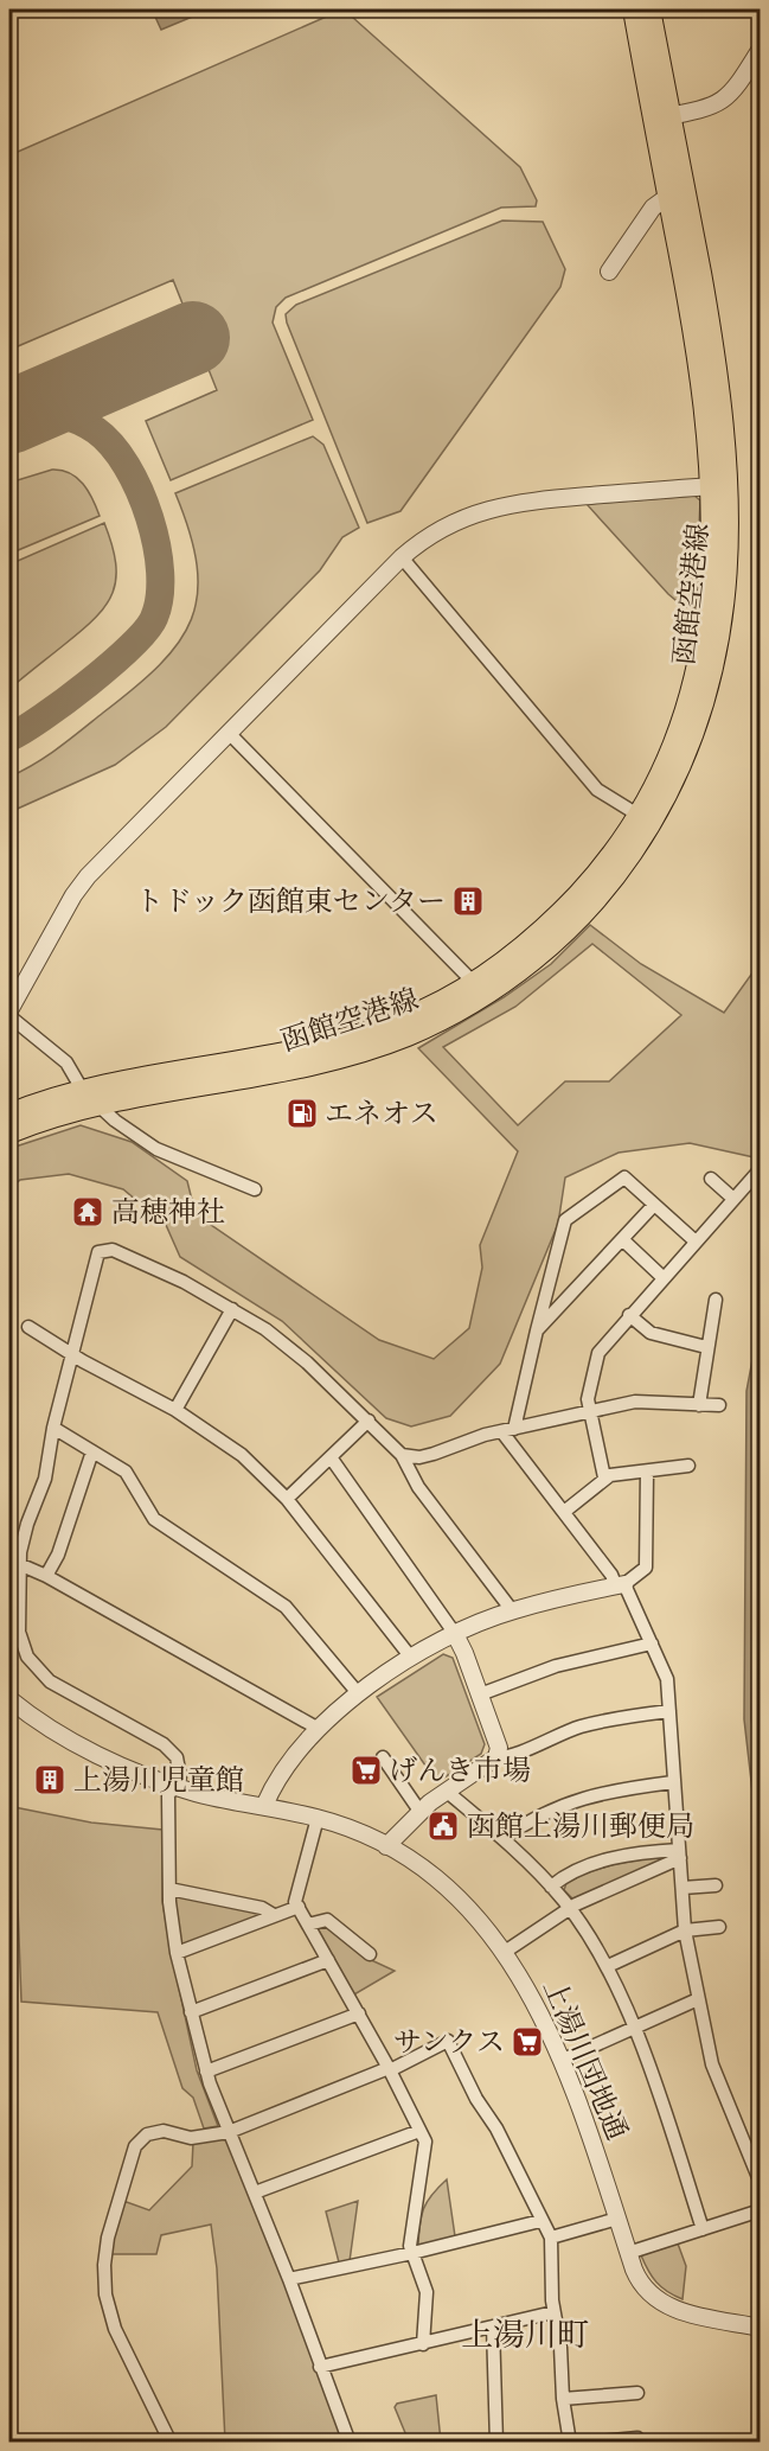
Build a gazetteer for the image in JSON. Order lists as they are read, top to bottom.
{
  "streets": {
    "main road": ["函館空港線"],
    "street": ["上湯川団地通"]
  },
  "districts": ["上湯川町"],
  "places": {
    "building": ["トドック函館東センター", "上湯川児童館"],
    "fuel station": ["エネオス"],
    "temple": ["高穂神社"],
    "supermarket": ["げんき市場", "サンクス"],
    "public building": ["函館上湯川郵便局"]
  }
}
